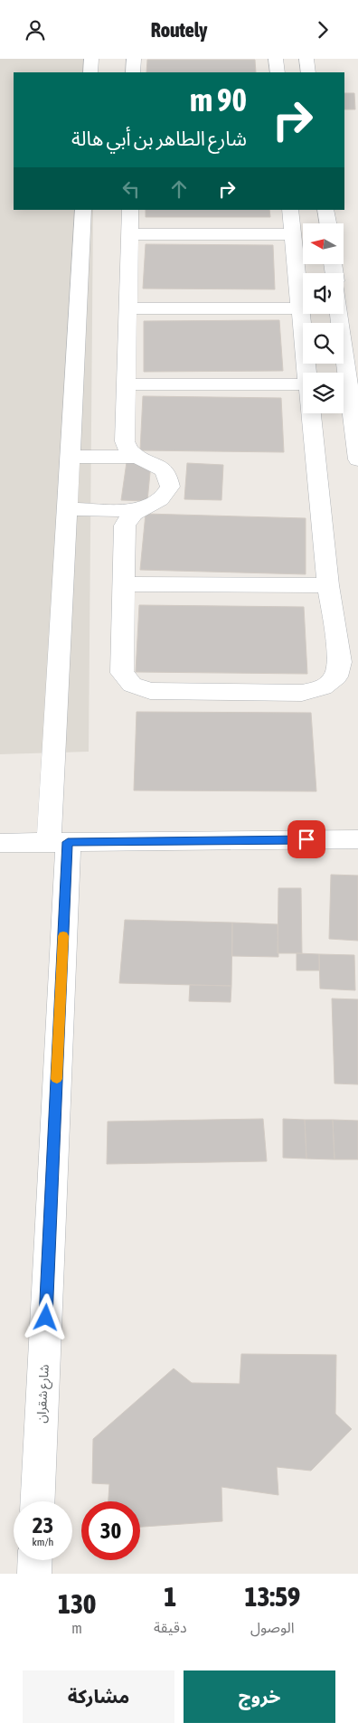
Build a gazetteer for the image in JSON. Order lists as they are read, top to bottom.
{
  "streets": {
    "street": ["شارع شقران"]
  },
  "north": "left",
  "page": {
    "header": "Routely",
    "turn": ["90 m", "شارع الطاهر بن أبي هالة"],
    "speed": "23 km/h",
    "limit": "30",
    "eta": [
      "13:59",
      "الوصول",
      "1",
      "دقيقة",
      "130",
      "m"
    ],
    "buttons": ["خروج", "مشاركة"]
  }
}
